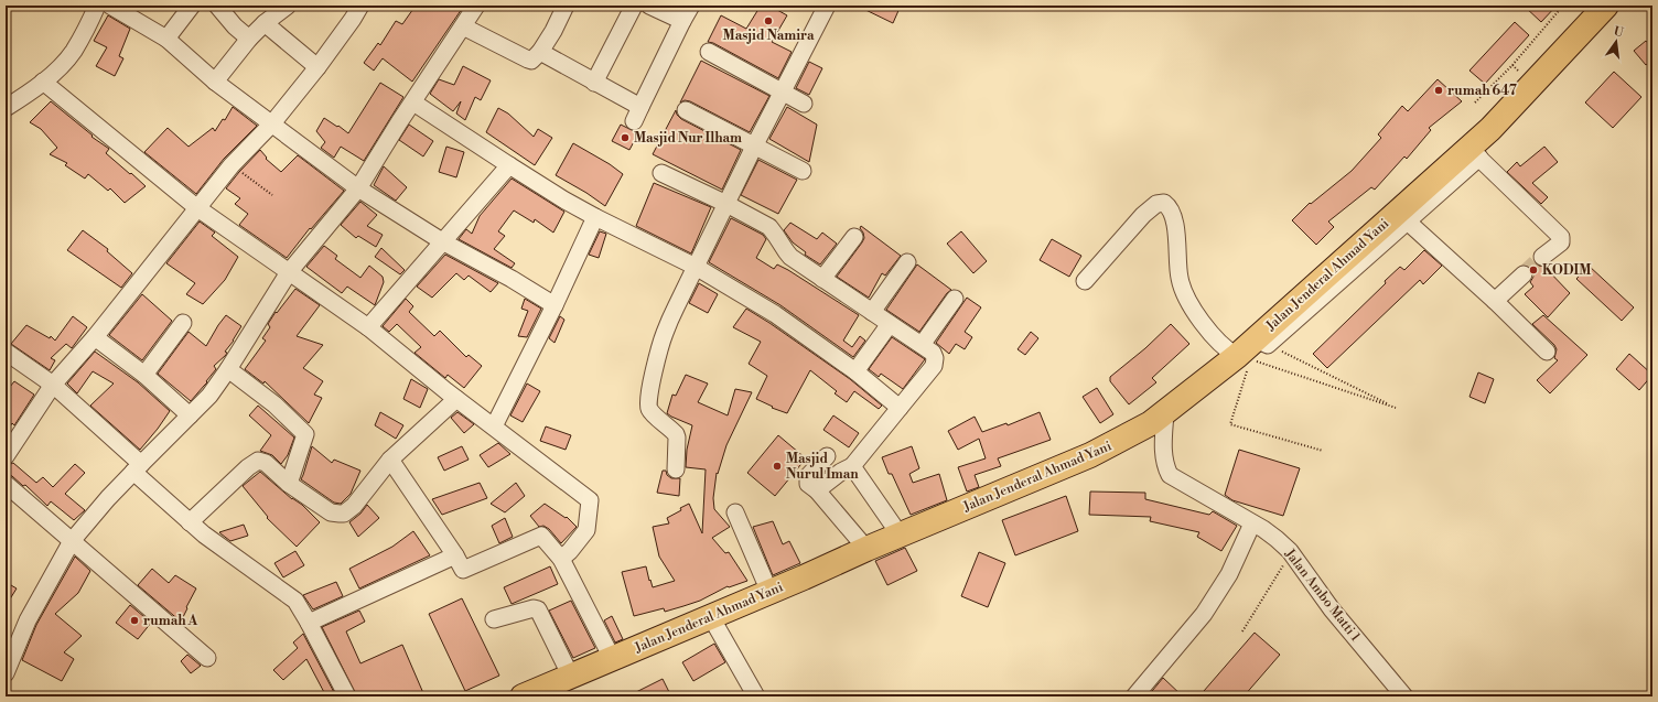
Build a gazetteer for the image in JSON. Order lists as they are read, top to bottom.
{
  "streets": {
    "highway": ["Jalan Jenderal Ahmad Yani"],
    "street": ["Jalan Ambo Matti 1"]
  },
  "crossings": [
    ["Jalan Jenderal Ahmad Yani", "Jalan Ambo Matti 1"]
  ],
  "places": [
    "Masjid Namira",
    "rumah 647",
    "Masjid Nur Ilham",
    "KODIM",
    "Masjid Nurul Iman",
    "rumah A"
  ],
  "north": "top"
}
